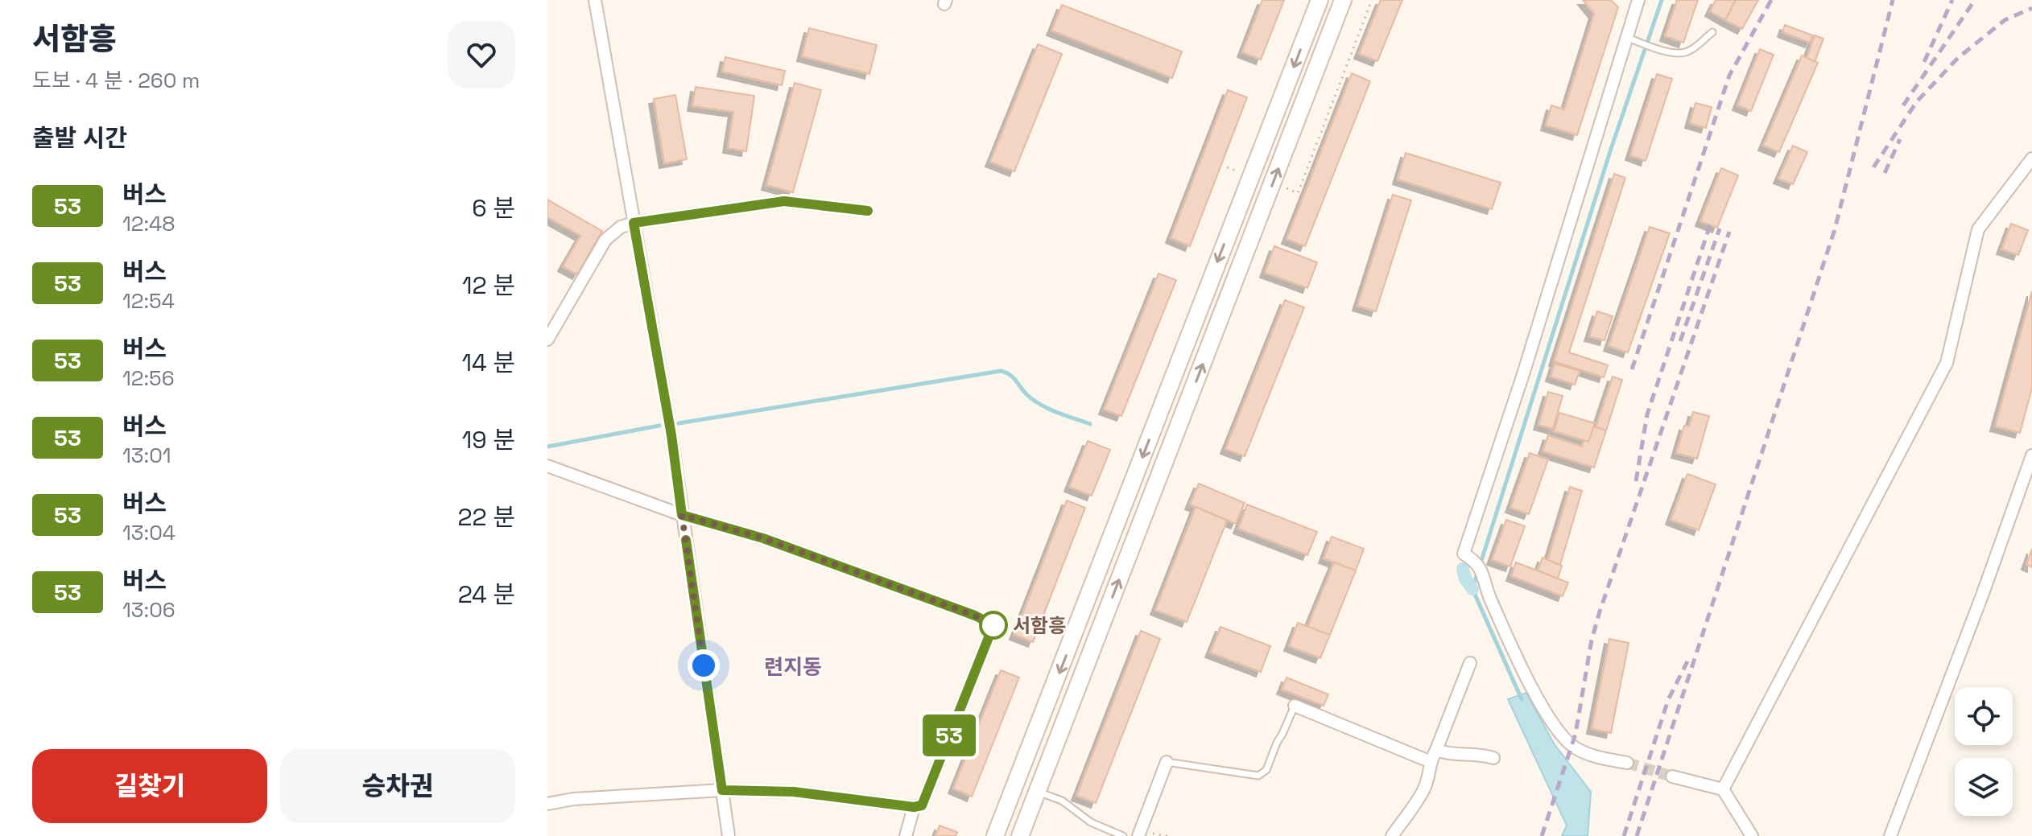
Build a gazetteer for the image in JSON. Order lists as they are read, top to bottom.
{
  "districts": ["련지동"],
  "places": ["서함흥"],
  "lines": ["bus line 53"],
  "page": {
    "heading": [
      ["서함흥", "도보 · 4 분 · 260 m"],
      "출발 시간"
    ],
    "on_map": "53",
    "list": [
      {
        "mark": "53",
        "name": "버스",
        "note": "12:48",
        "value": "6 분"
      },
      {
        "mark": "53",
        "name": "버스",
        "note": "12:54",
        "value": "12 분"
      },
      {
        "mark": "53",
        "name": "버스",
        "note": "12:56",
        "value": "14 분"
      },
      {
        "mark": "53",
        "name": "버스",
        "note": "13:01",
        "value": "19 분"
      },
      {
        "mark": "53",
        "name": "버스",
        "note": "13:04",
        "value": "22 분"
      },
      {
        "mark": "53",
        "name": "버스",
        "note": "13:06",
        "value": "24 분"
      }
    ],
    "buttons": ["길찾기", "승차권"]
  }
}
